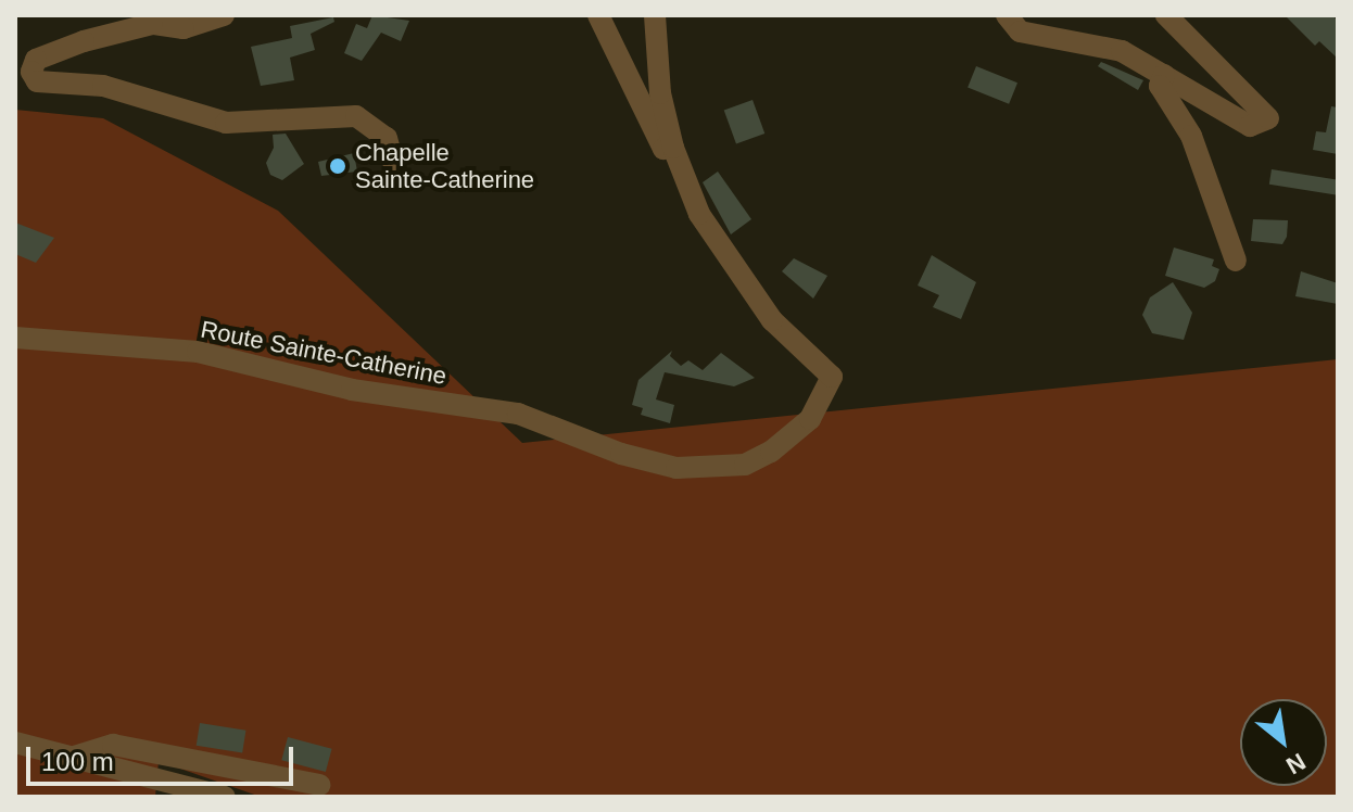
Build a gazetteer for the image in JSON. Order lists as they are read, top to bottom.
{
  "streets": {
    "street": ["Route Sainte-Catherine"]
  },
  "places": ["Chapelle Sainte-Catherine"],
  "scale_bar": "100 m",
  "north": "bottom right"
}
